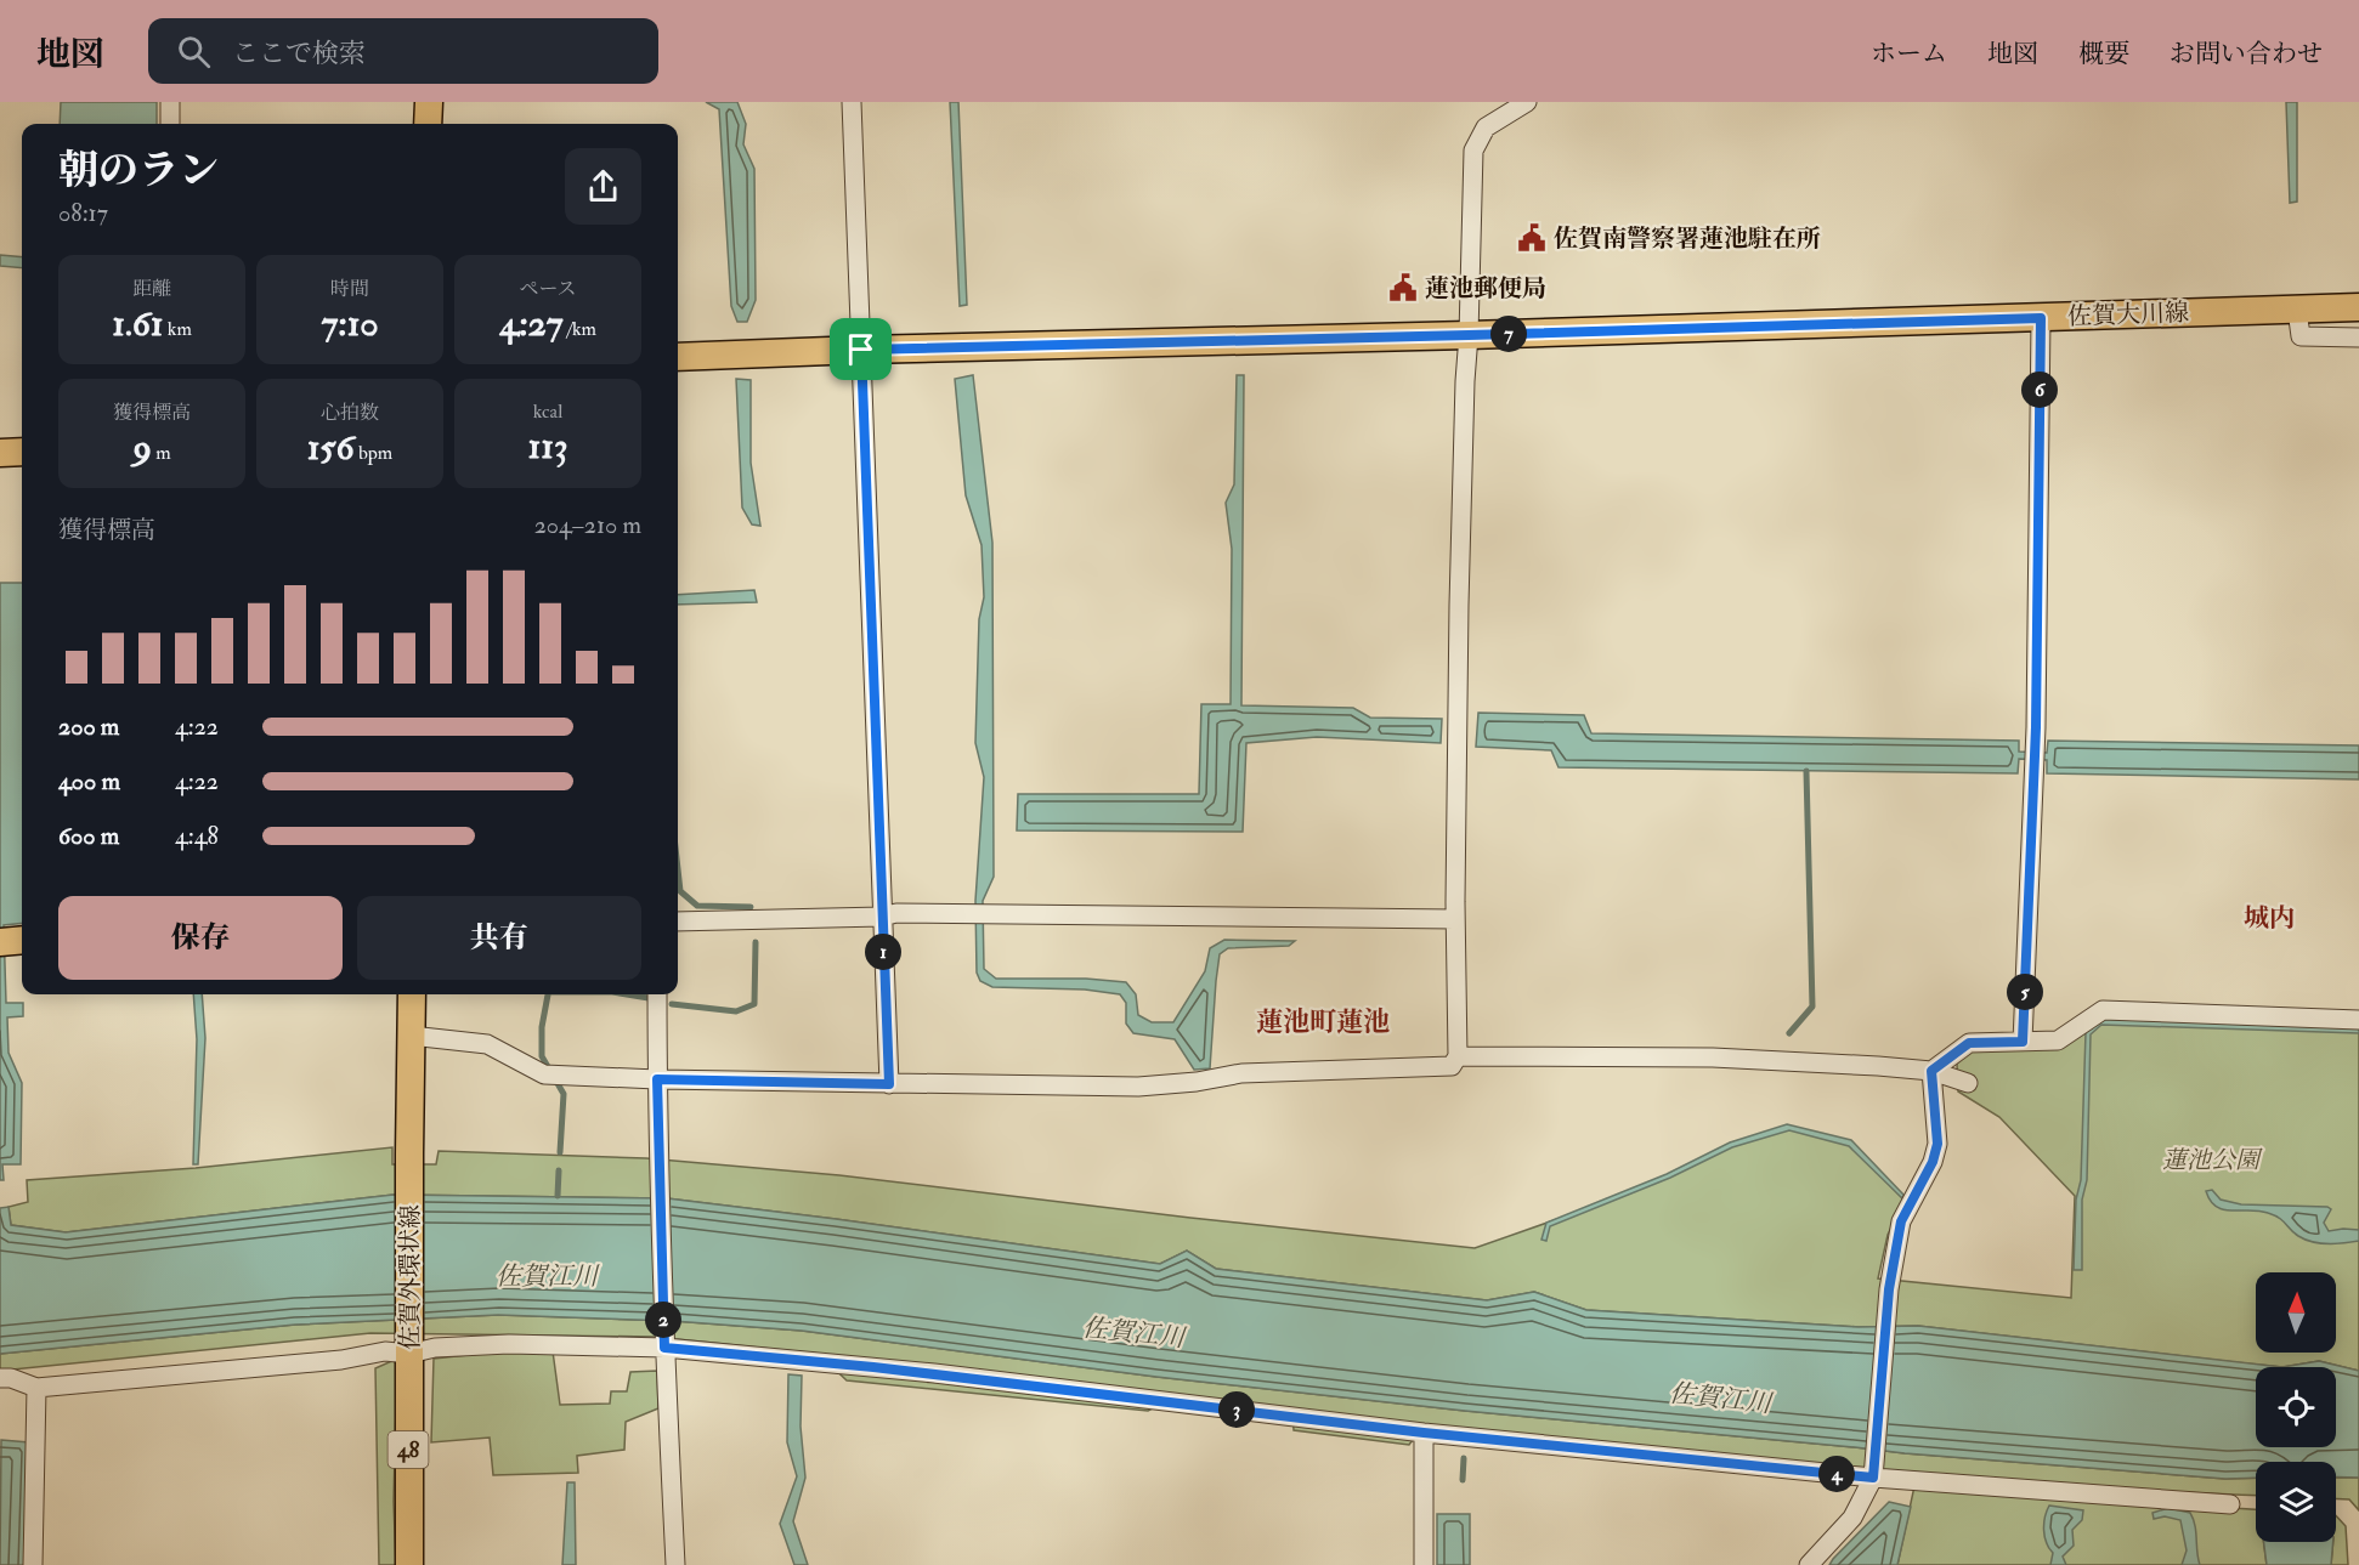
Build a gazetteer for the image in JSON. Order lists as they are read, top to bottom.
{
  "streets": {
    "main road": ["佐賀大川線", "佐賀外環状線", "48"]
  },
  "districts": ["城内", "蓮池町蓮池"],
  "water": ["佐賀江川"],
  "parks": ["蓮池公園"],
  "places": {
    "public building": ["佐賀南警察署蓮池駐在所", "蓮池郵便局"]
  },
  "north": "top",
  "page": {
    "header": "地図",
    "search": "ここで検索",
    "nav": [
      "ホーム",
      "地図",
      "概要",
      "お問い合わせ"
    ],
    "heading": ["朝のラン", "08:17"],
    "stats": [
      ["距離", "1.61 km"],
      ["時間", "7:10"],
      ["ペース", "4:27 /km"],
      ["獲得標高", "9 m"],
      ["心拍数", "156 bpm"],
      ["kcal", "113"]
    ],
    "pins": [
      "7",
      "6",
      "1",
      "5",
      "2",
      "3",
      "4"
    ],
    "chart": ["獲得標高", "204–210 m"],
    "list": [
      {
        "name": "200 m",
        "note": "4:22"
      },
      {
        "name": "400 m",
        "note": "4:22"
      },
      {
        "name": "600 m",
        "note": "4:48"
      }
    ],
    "buttons": ["保存", "共有"]
  }
}
